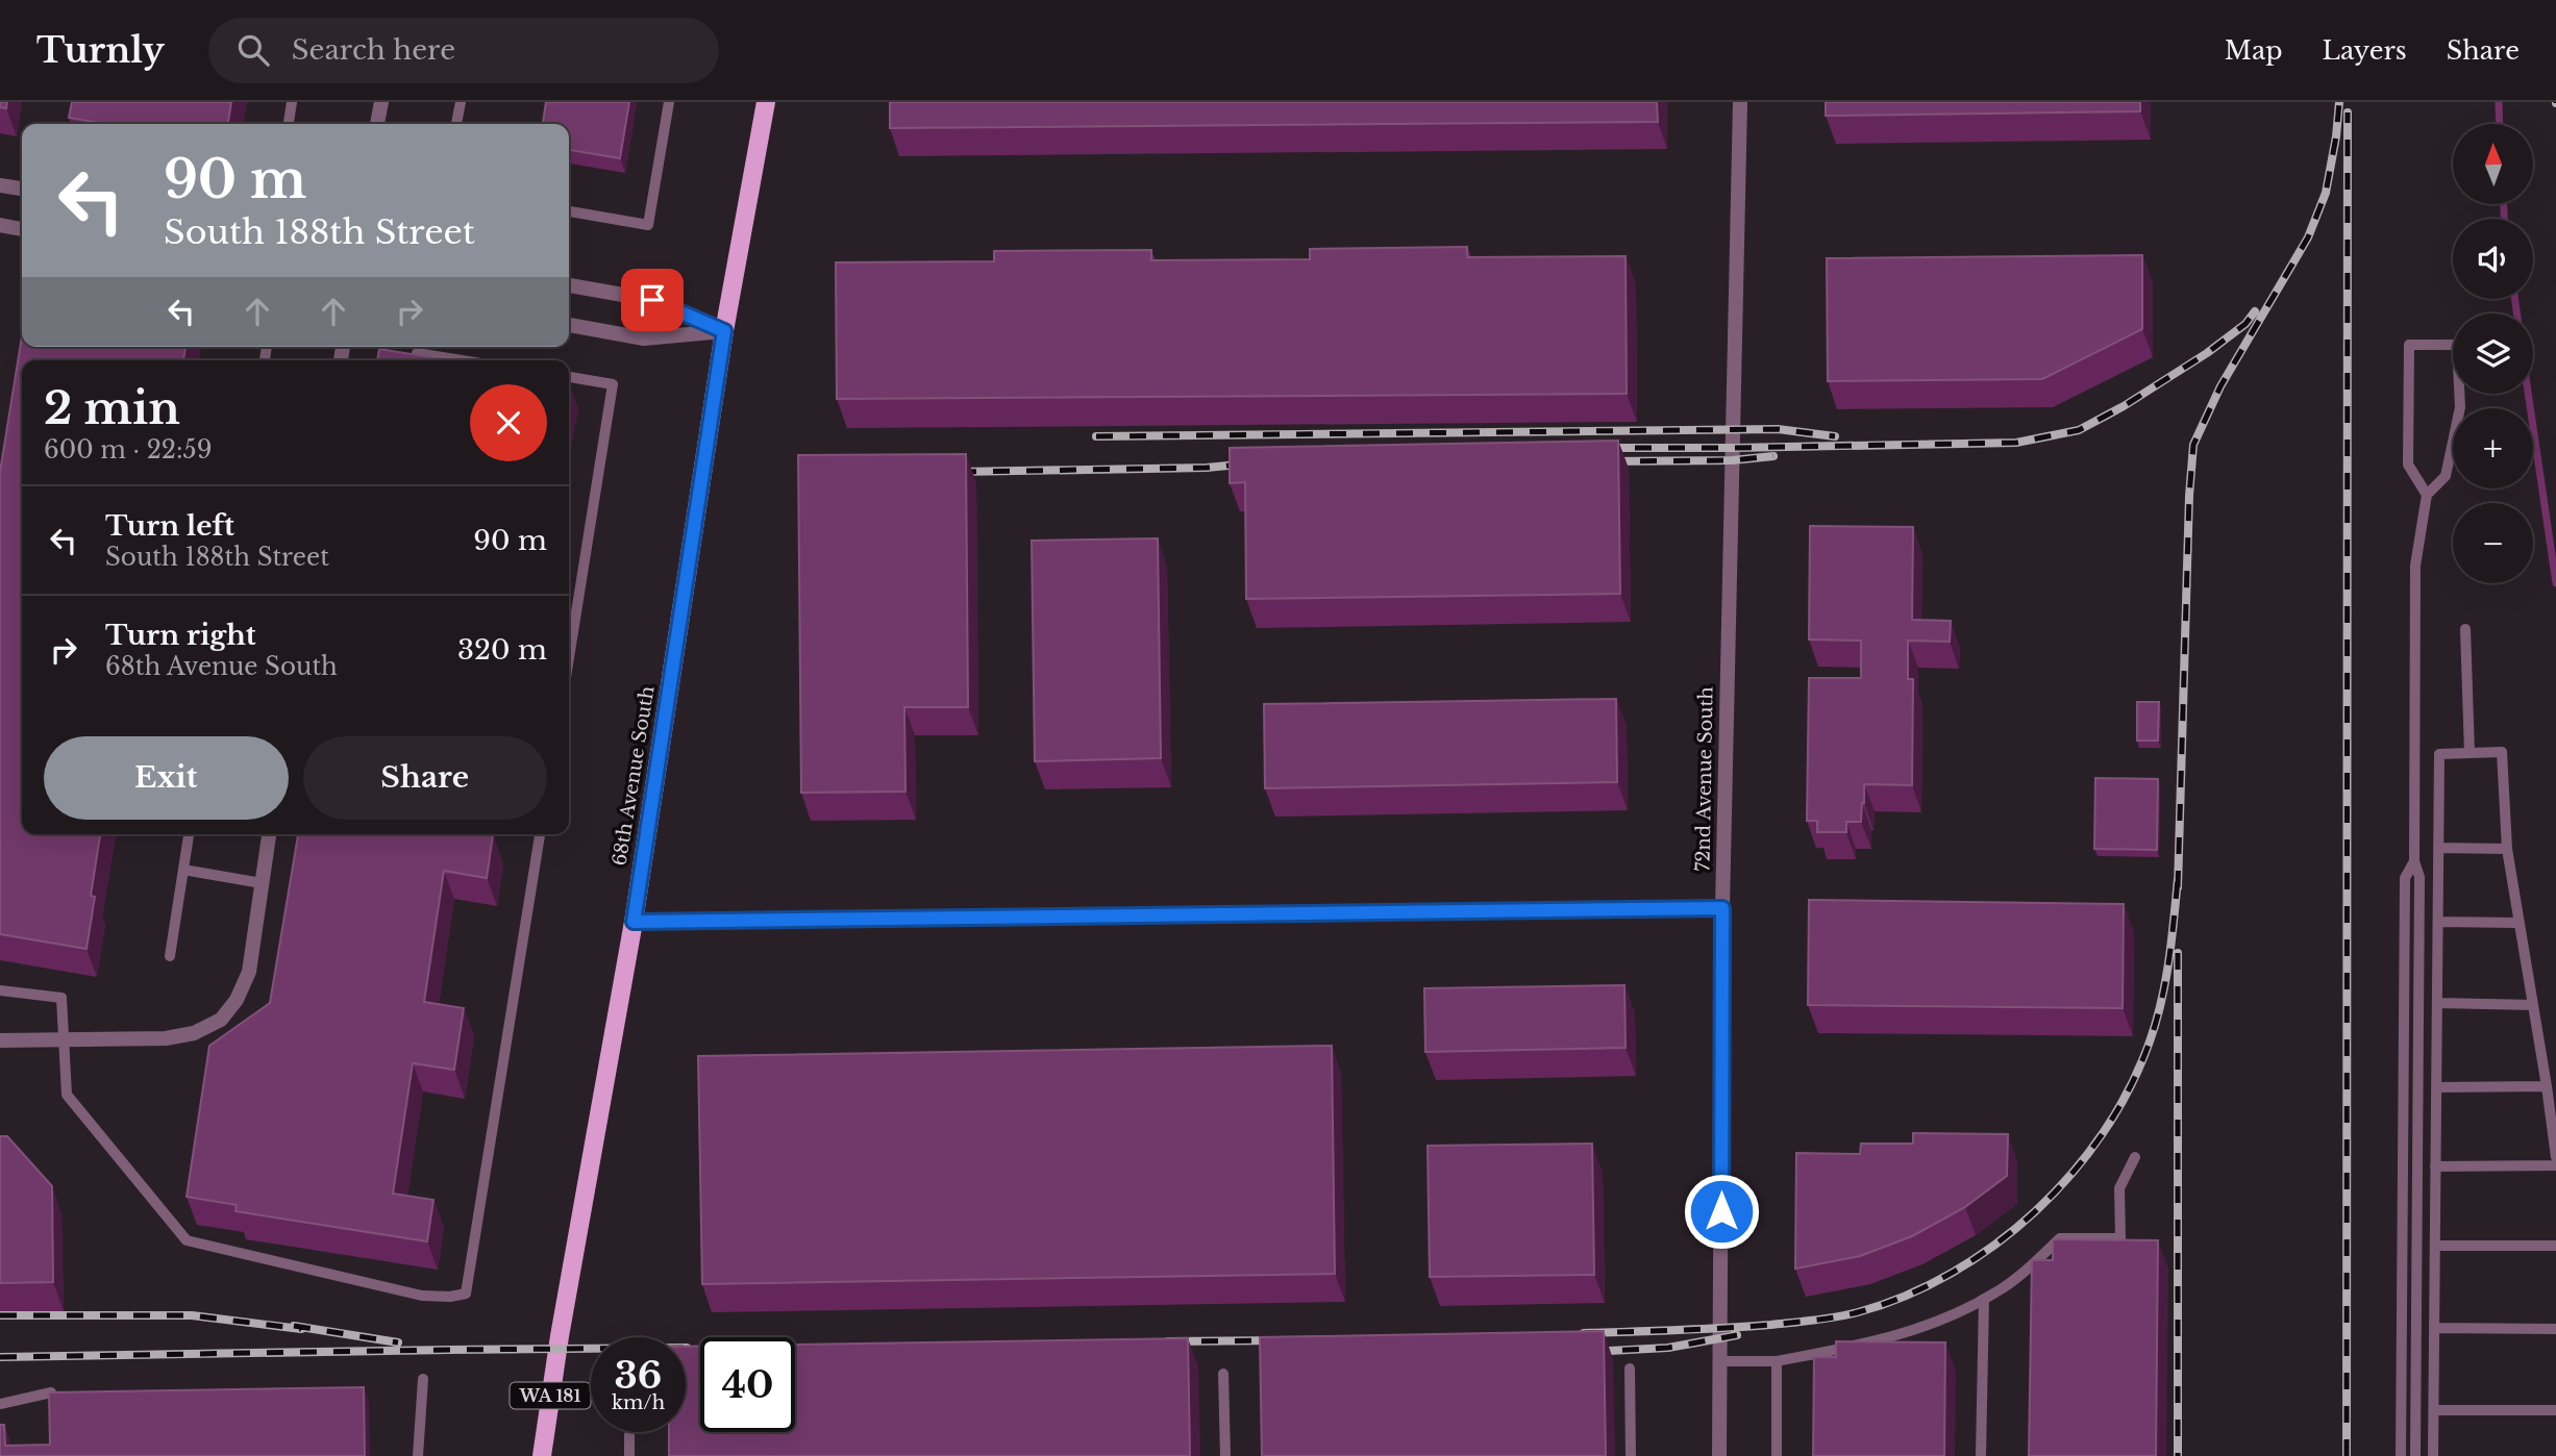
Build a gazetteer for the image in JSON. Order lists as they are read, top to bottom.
{
  "streets": {
    "main road": ["68th Avenue South", "WA 181"],
    "street": ["72nd Avenue South"]
  },
  "north": "top",
  "page": {
    "header": "Turnly",
    "search": "Search here",
    "nav": ["Map", "Layers", "Share"],
    "map_buttons": ["+", "−"],
    "turn": ["90 m", "South 188th Street"],
    "heading": ["2 min", "600 m · 22:59"],
    "list": [
      {
        "name": "Turn left",
        "note": "South 188th Street",
        "value": "90 m"
      },
      {
        "name": "Turn right",
        "note": "68th Avenue South",
        "value": "320 m"
      }
    ],
    "buttons": ["Exit", "Share"],
    "speed": "36 km/h",
    "limit": "40"
  }
}
